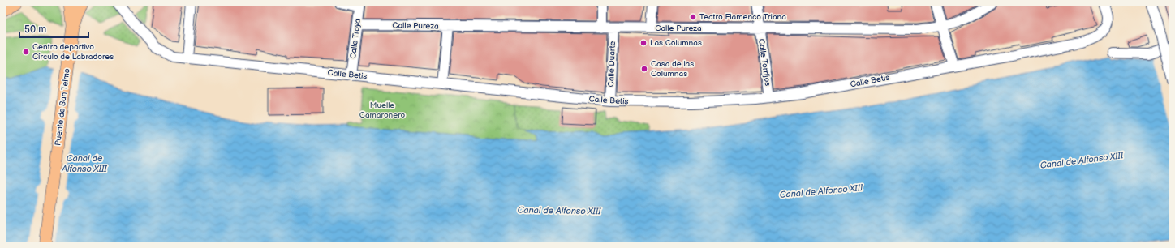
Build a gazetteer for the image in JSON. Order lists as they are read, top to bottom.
{
  "streets": {
    "main road": ["Puente de San Telmo"],
    "street": [
      "Calle Pureza",
      "Calle Troya",
      "Calle Torrijos",
      "Calle Duarte",
      "Calle Betis"
    ]
  },
  "crossings": [
    ["Calle Pureza", "Calle Troya"],
    ["Calle Pureza", "Calle Torrijos"],
    ["Calle Pureza", "Calle Duarte"],
    ["Calle Troya", "Calle Betis"],
    ["Calle Torrijos", "Calle Betis"],
    ["Calle Duarte", "Calle Betis"]
  ],
  "water": ["Canal de Alfonso XIII"],
  "parks": ["Muelle Camaronero"],
  "places": [
    "Teatro Flamenco Triana",
    "Las Columnas",
    "Centro deportivo Círculo de Labradores",
    "Casa de las Columnas"
  ],
  "scale_bar": "50 m"
}
